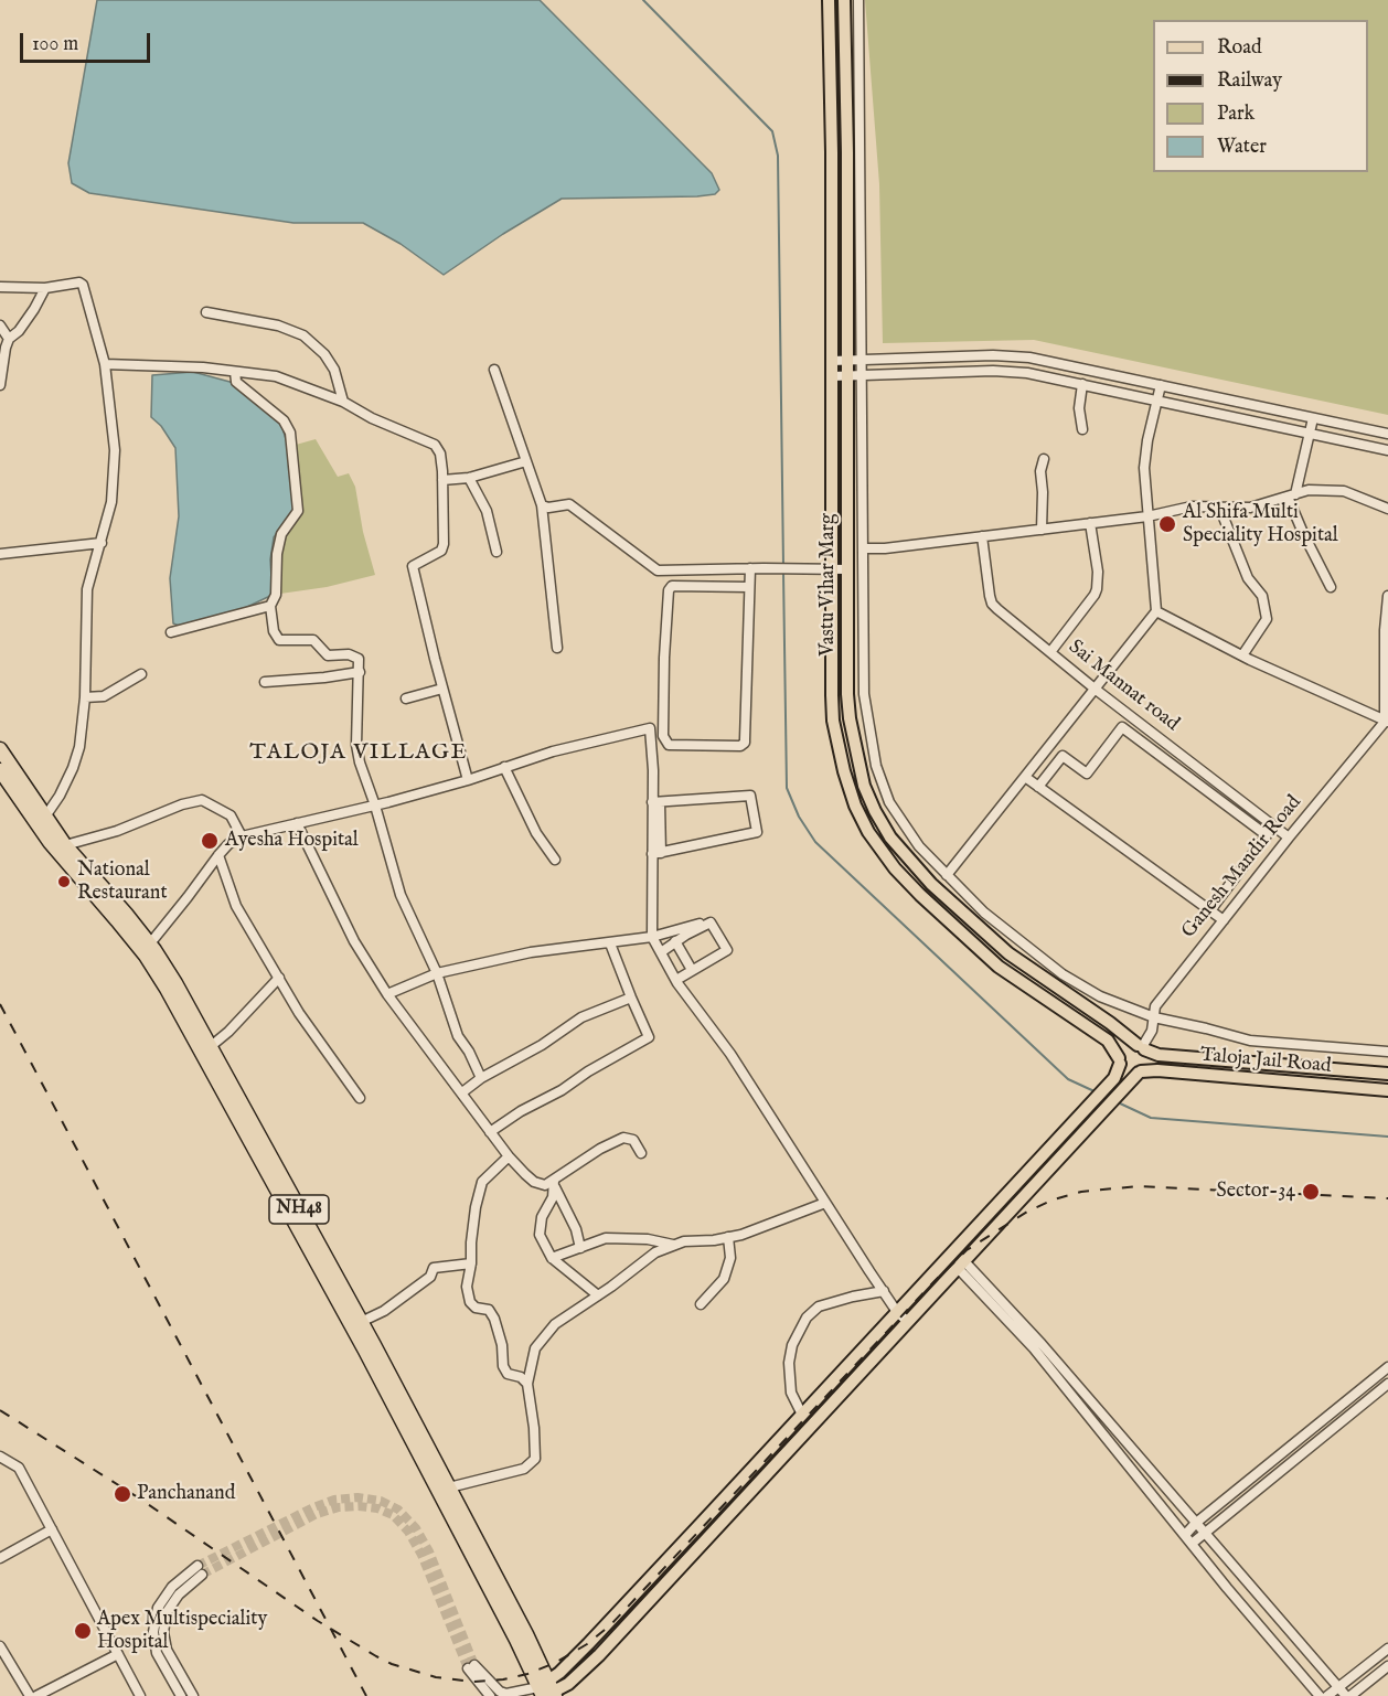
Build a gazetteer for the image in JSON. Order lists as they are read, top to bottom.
{
  "streets": {
    "highway": ["NH48"],
    "main road": ["Vastu Vihar Marg", "Taloja Jail Road"],
    "street": ["Sai Mannat road", "Ganesh Mandir Road"]
  },
  "crossings": [
    ["Vastu Vihar Marg", "Ganesh Mandir Road"],
    ["Vastu Vihar Marg", "Taloja Jail Road"],
    ["Sai Mannat road", "Ganesh Mandir Road"],
    ["Ganesh Mandir Road", "Taloja Jail Road"]
  ],
  "districts": ["TALOJA VILLAGE"],
  "places": [
    "Al Shifa Multi Speciality Hospital",
    "Ayesha Hospital",
    "National Restaurant",
    "Sector-34",
    "Panchanand",
    "Apex Multispeciality Hospital"
  ],
  "legend": [
    "Road",
    "Railway",
    "Park",
    "Water"
  ],
  "scale_bar": "100 m"
}
